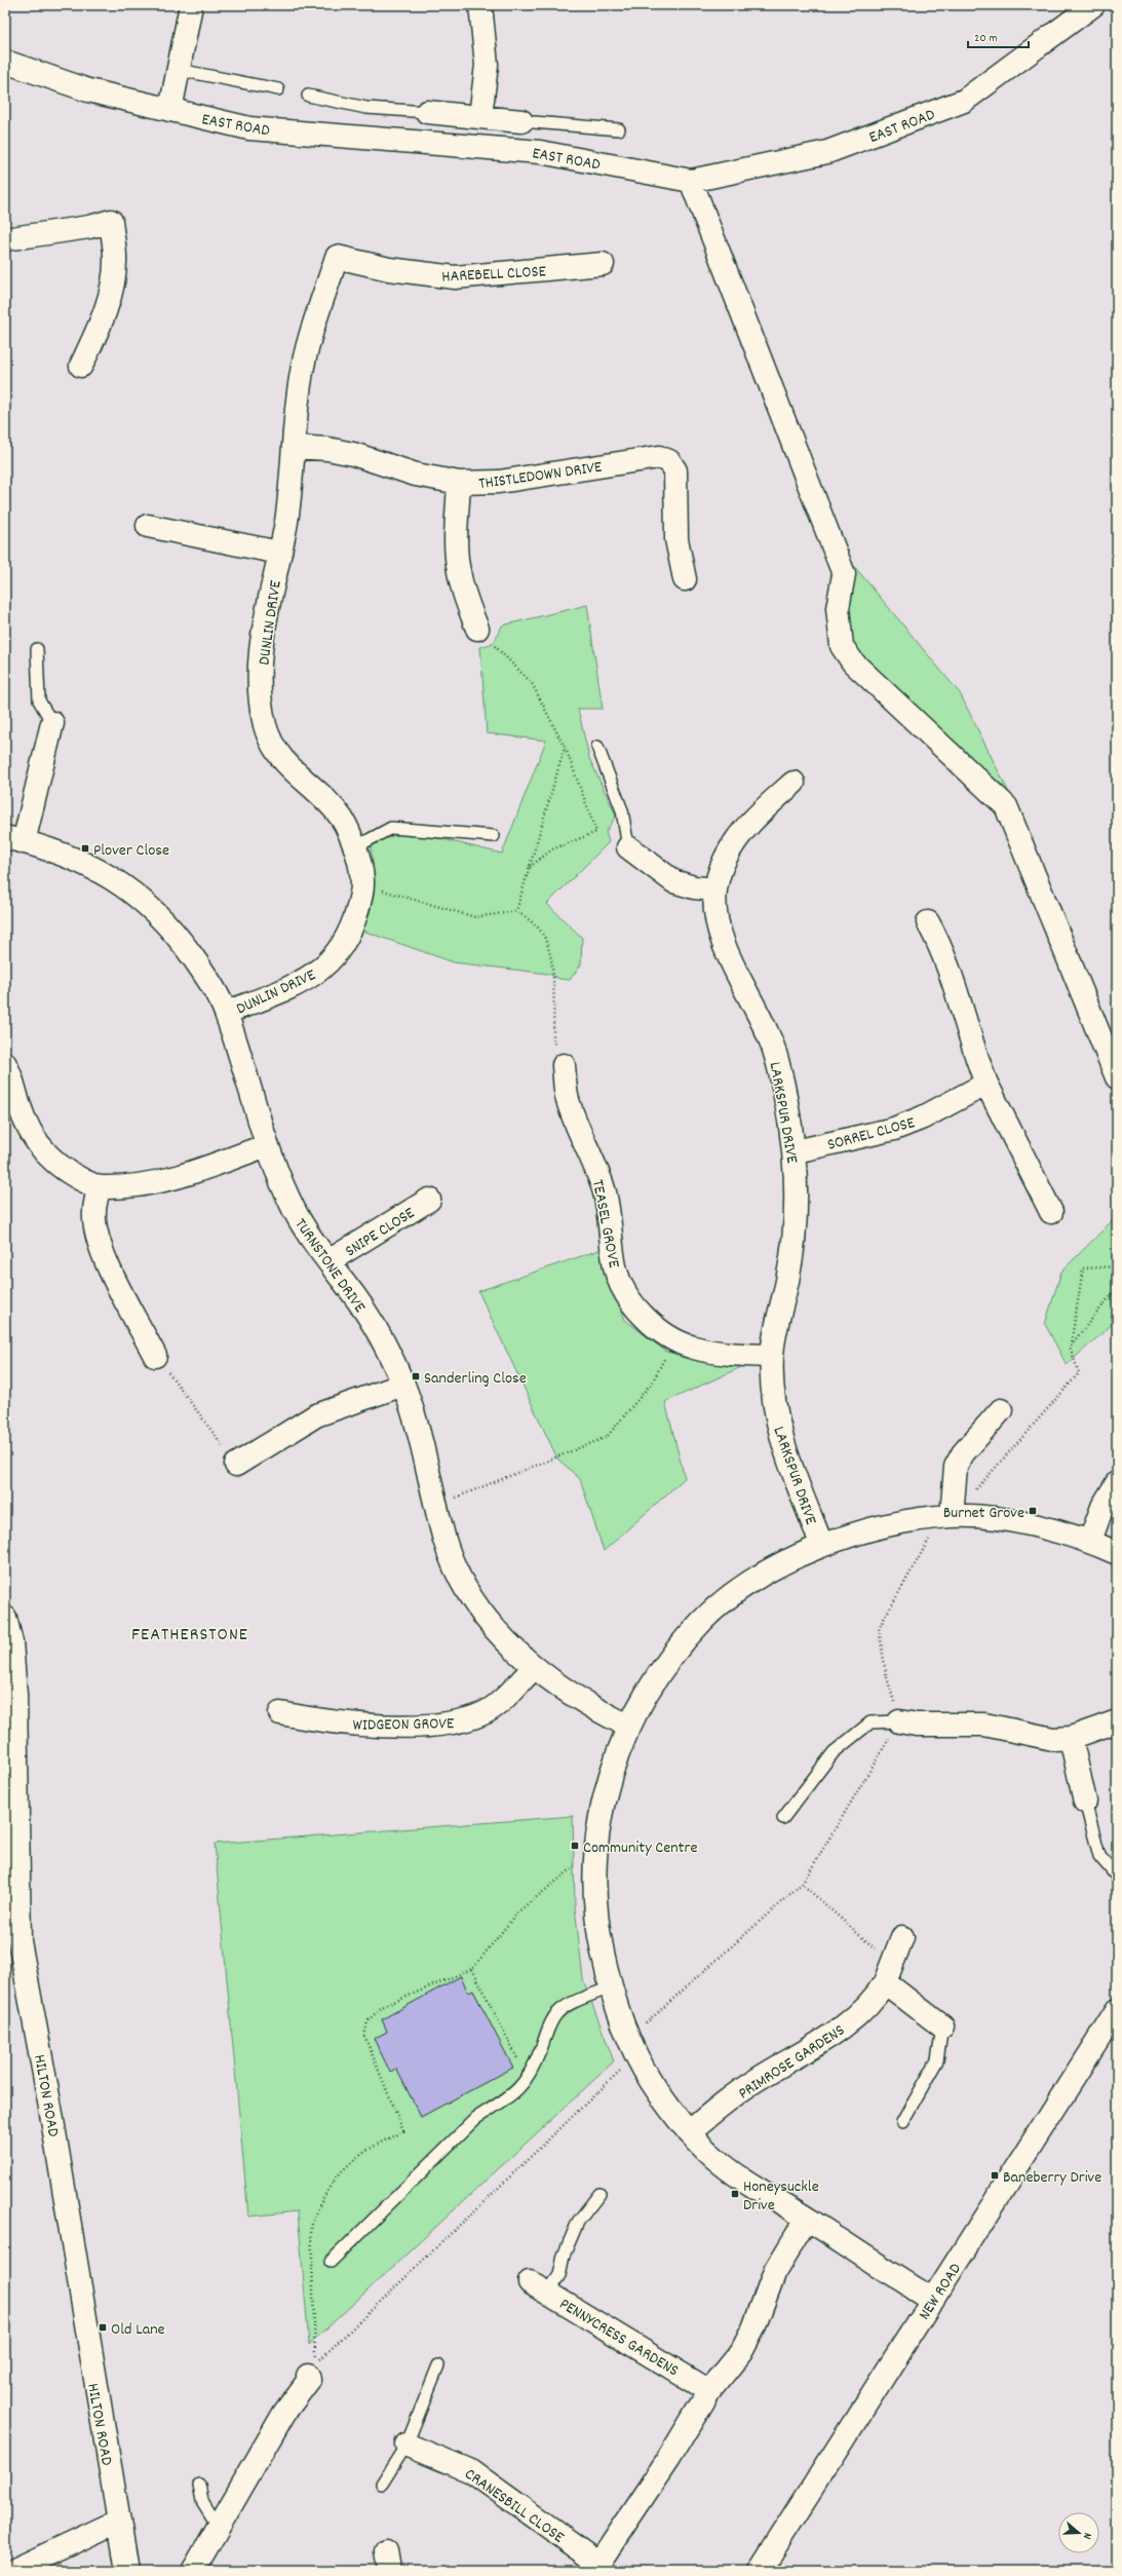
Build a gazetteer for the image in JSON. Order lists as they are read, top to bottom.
{
  "streets": {
    "street": [
      "EAST ROAD",
      "HAREBELL CLOSE",
      "THISTLEDOWN DRIVE",
      "DUNLIN DRIVE",
      "LARKSPUR DRIVE",
      "SORREL CLOSE",
      "TEASEL GROVE",
      "SNIPE CLOSE",
      "TURNSTONE DRIVE",
      "WIDGEON GROVE",
      "PRIMROSE GARDENS",
      "HILTON ROAD",
      "NEW ROAD",
      "PENNYCRESS GARDENS",
      "CRANESBILL CLOSE"
    ]
  },
  "crossings": [
    ["HAREBELL CLOSE", "DUNLIN DRIVE"],
    ["THISTLEDOWN DRIVE", "DUNLIN DRIVE"],
    ["DUNLIN DRIVE", "TURNSTONE DRIVE"],
    ["LARKSPUR DRIVE", "SORREL CLOSE"],
    ["LARKSPUR DRIVE", "TEASEL GROVE"],
    ["SNIPE CLOSE", "TURNSTONE DRIVE"],
    ["TURNSTONE DRIVE", "WIDGEON GROVE"]
  ],
  "districts": ["FEATHERSTONE"],
  "places": {
    "transit": [
      "Plover Close",
      "Sanderling Close",
      "Burnet Grove",
      "Community Centre",
      "Baneberry Drive",
      "Honeysuckle Drive",
      "Old Lane"
    ]
  },
  "scale_bar": "20 m",
  "north": "right"
}
